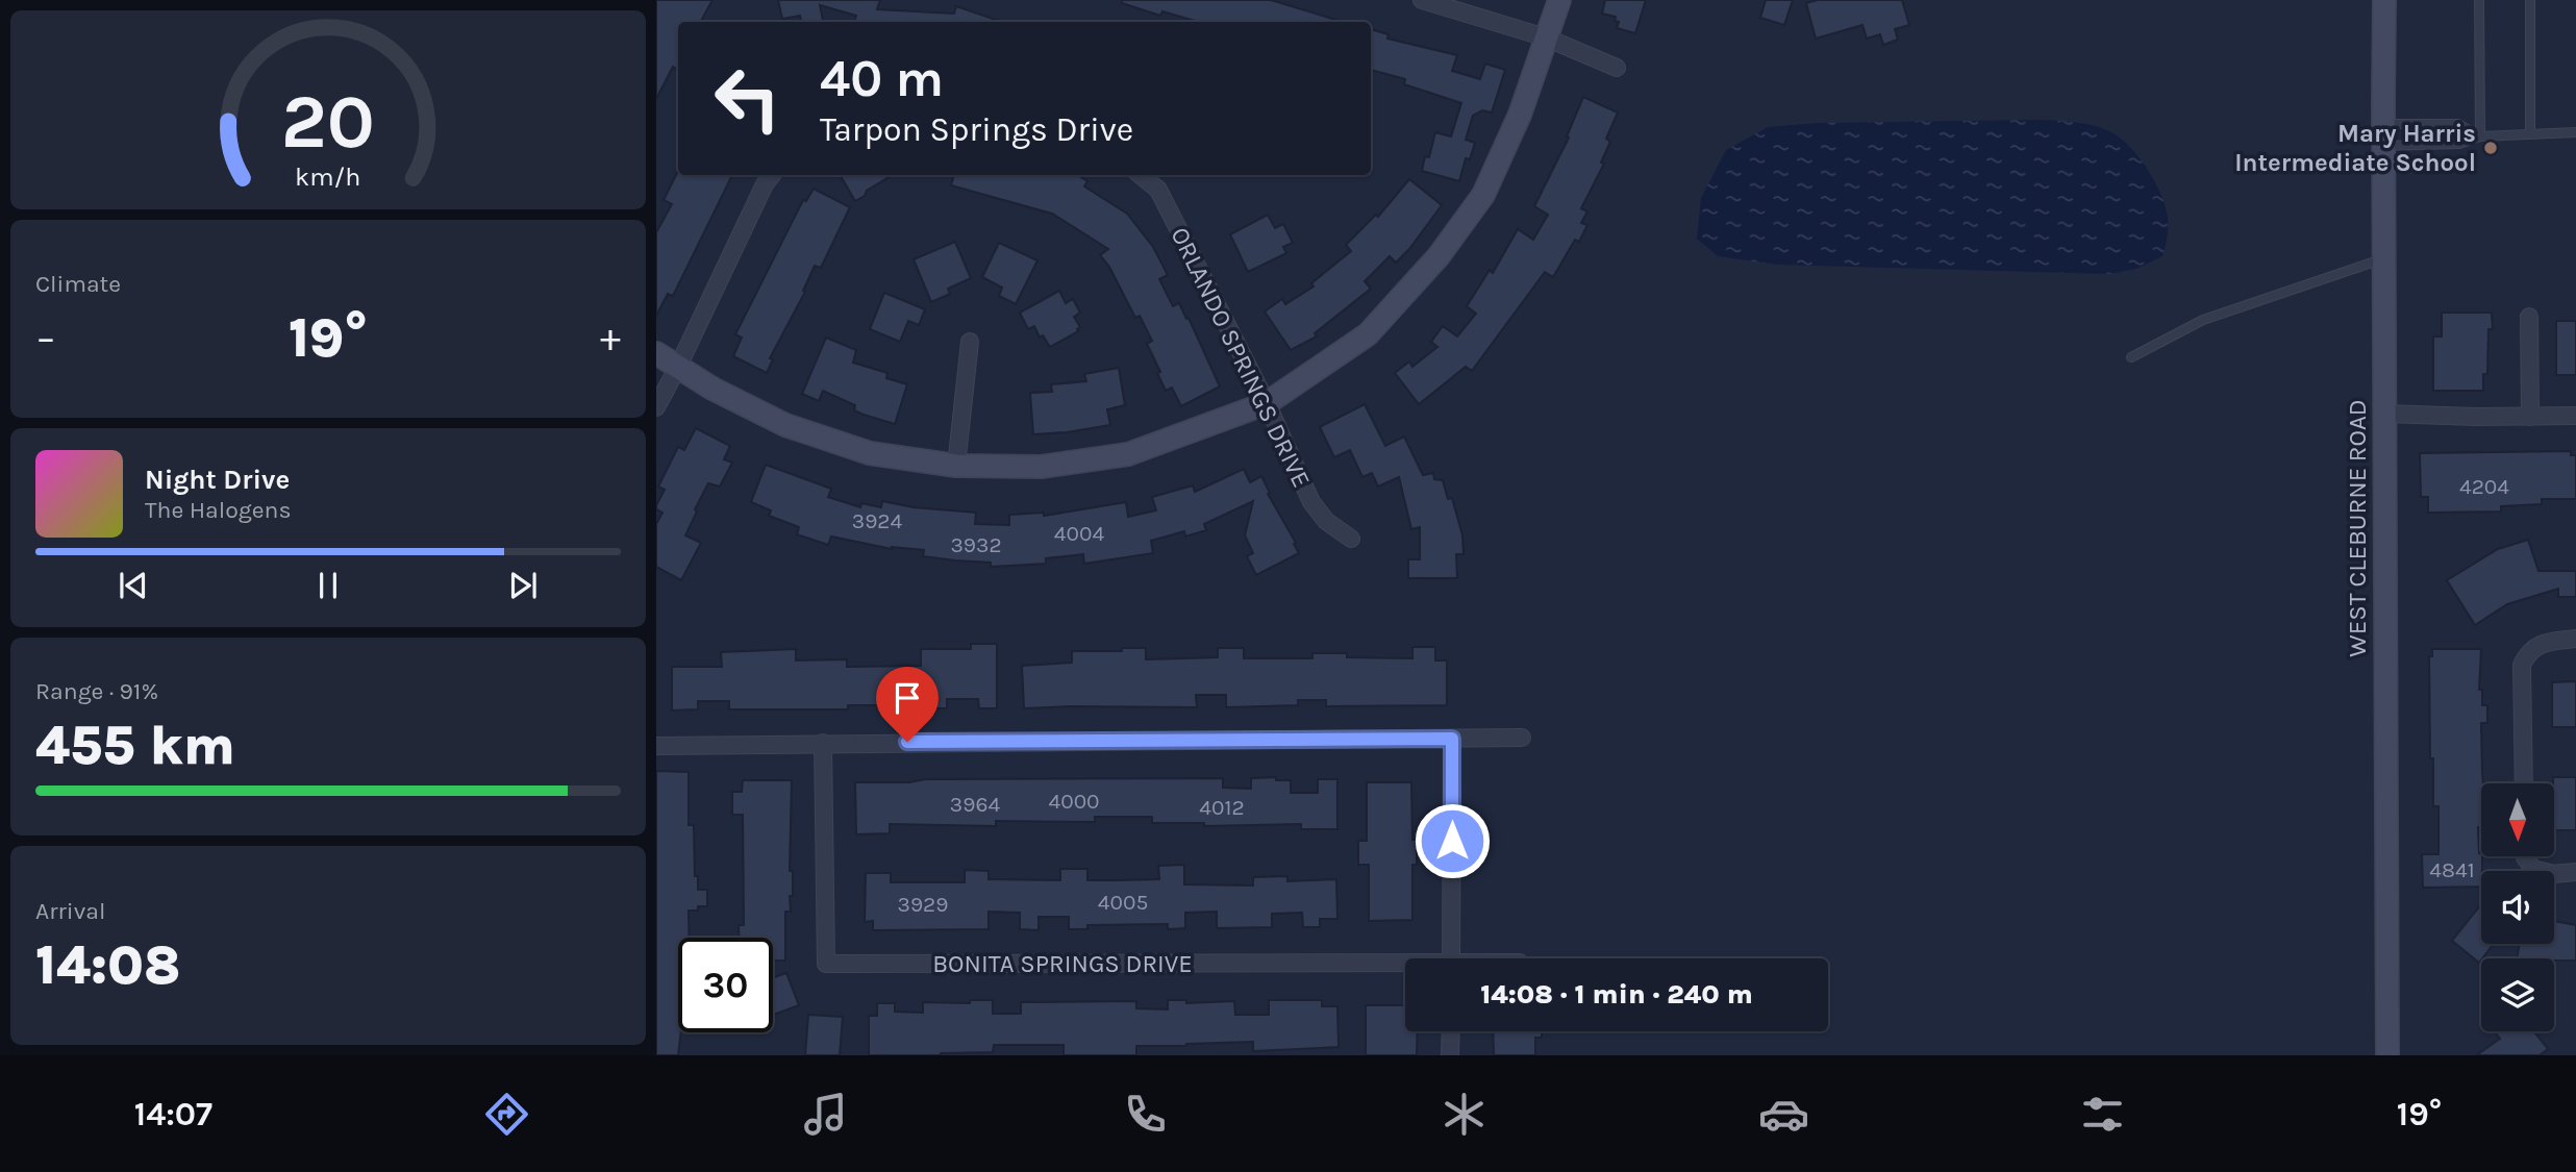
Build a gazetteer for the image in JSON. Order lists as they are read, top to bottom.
{
  "streets": {
    "street": ["ORLANDO SPRINGS DRIVE", "WEST CLEBURNE ROAD", "BONITA SPRINGS DRIVE"]
  },
  "places": ["Mary Harris Intermediate School"],
  "house_numbers": [
    "4204",
    "3924",
    "4004",
    "3932",
    "4000",
    "3964",
    "4012",
    "4841",
    "4005",
    "3929"
  ],
  "north": "bottom",
  "page": {
    "turn": ["40 m", "Tarpon Springs Drive"],
    "tile": [
      "Climate",
      ["Range · 91%", "455 km"],
      ["Arrival", "14:08"]
    ],
    "heat": ["−", "19°", "+"],
    "song": ["Night Drive", "The Halogens"],
    "limit": "30",
    "trip": "14:08 · 1 min · 240 m",
    "tabs": ["14:07", "19°"],
    "gauge": ["20", "km/h"]
  }
}
